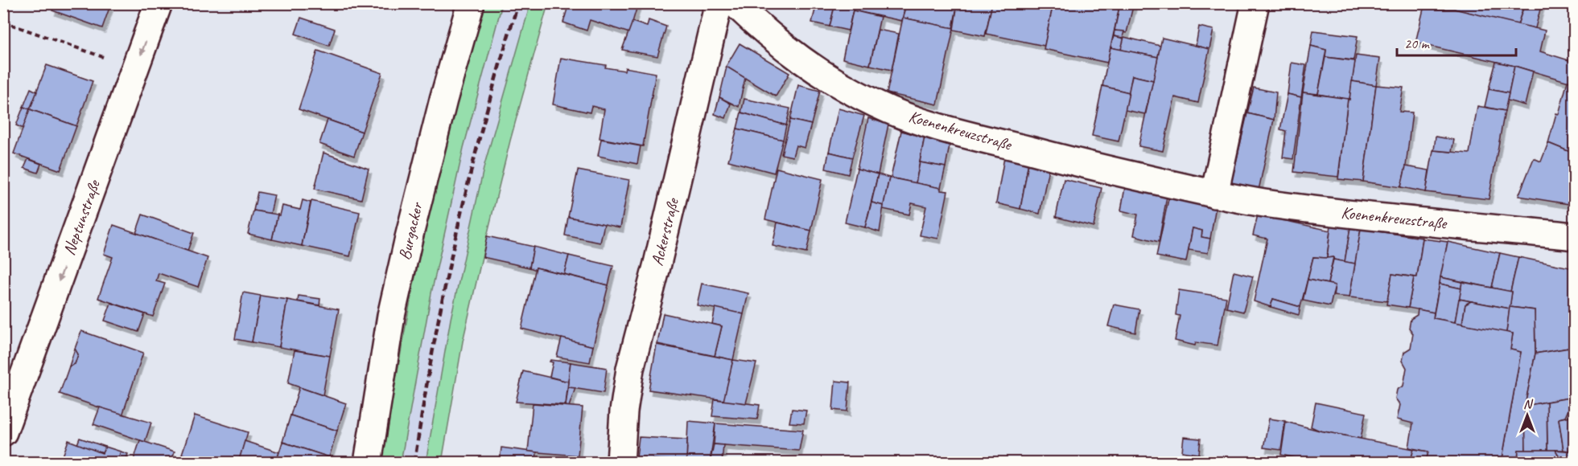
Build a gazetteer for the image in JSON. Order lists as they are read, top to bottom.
{
  "streets": {
    "street": [
      "Koenenkreuzstraße",
      "Neptunstraße",
      "Burgacker",
      "Ackerstraße"
    ]
  },
  "one_way": ["Neptunstraße"],
  "scale_bar": "20 m",
  "north": "top"
}
